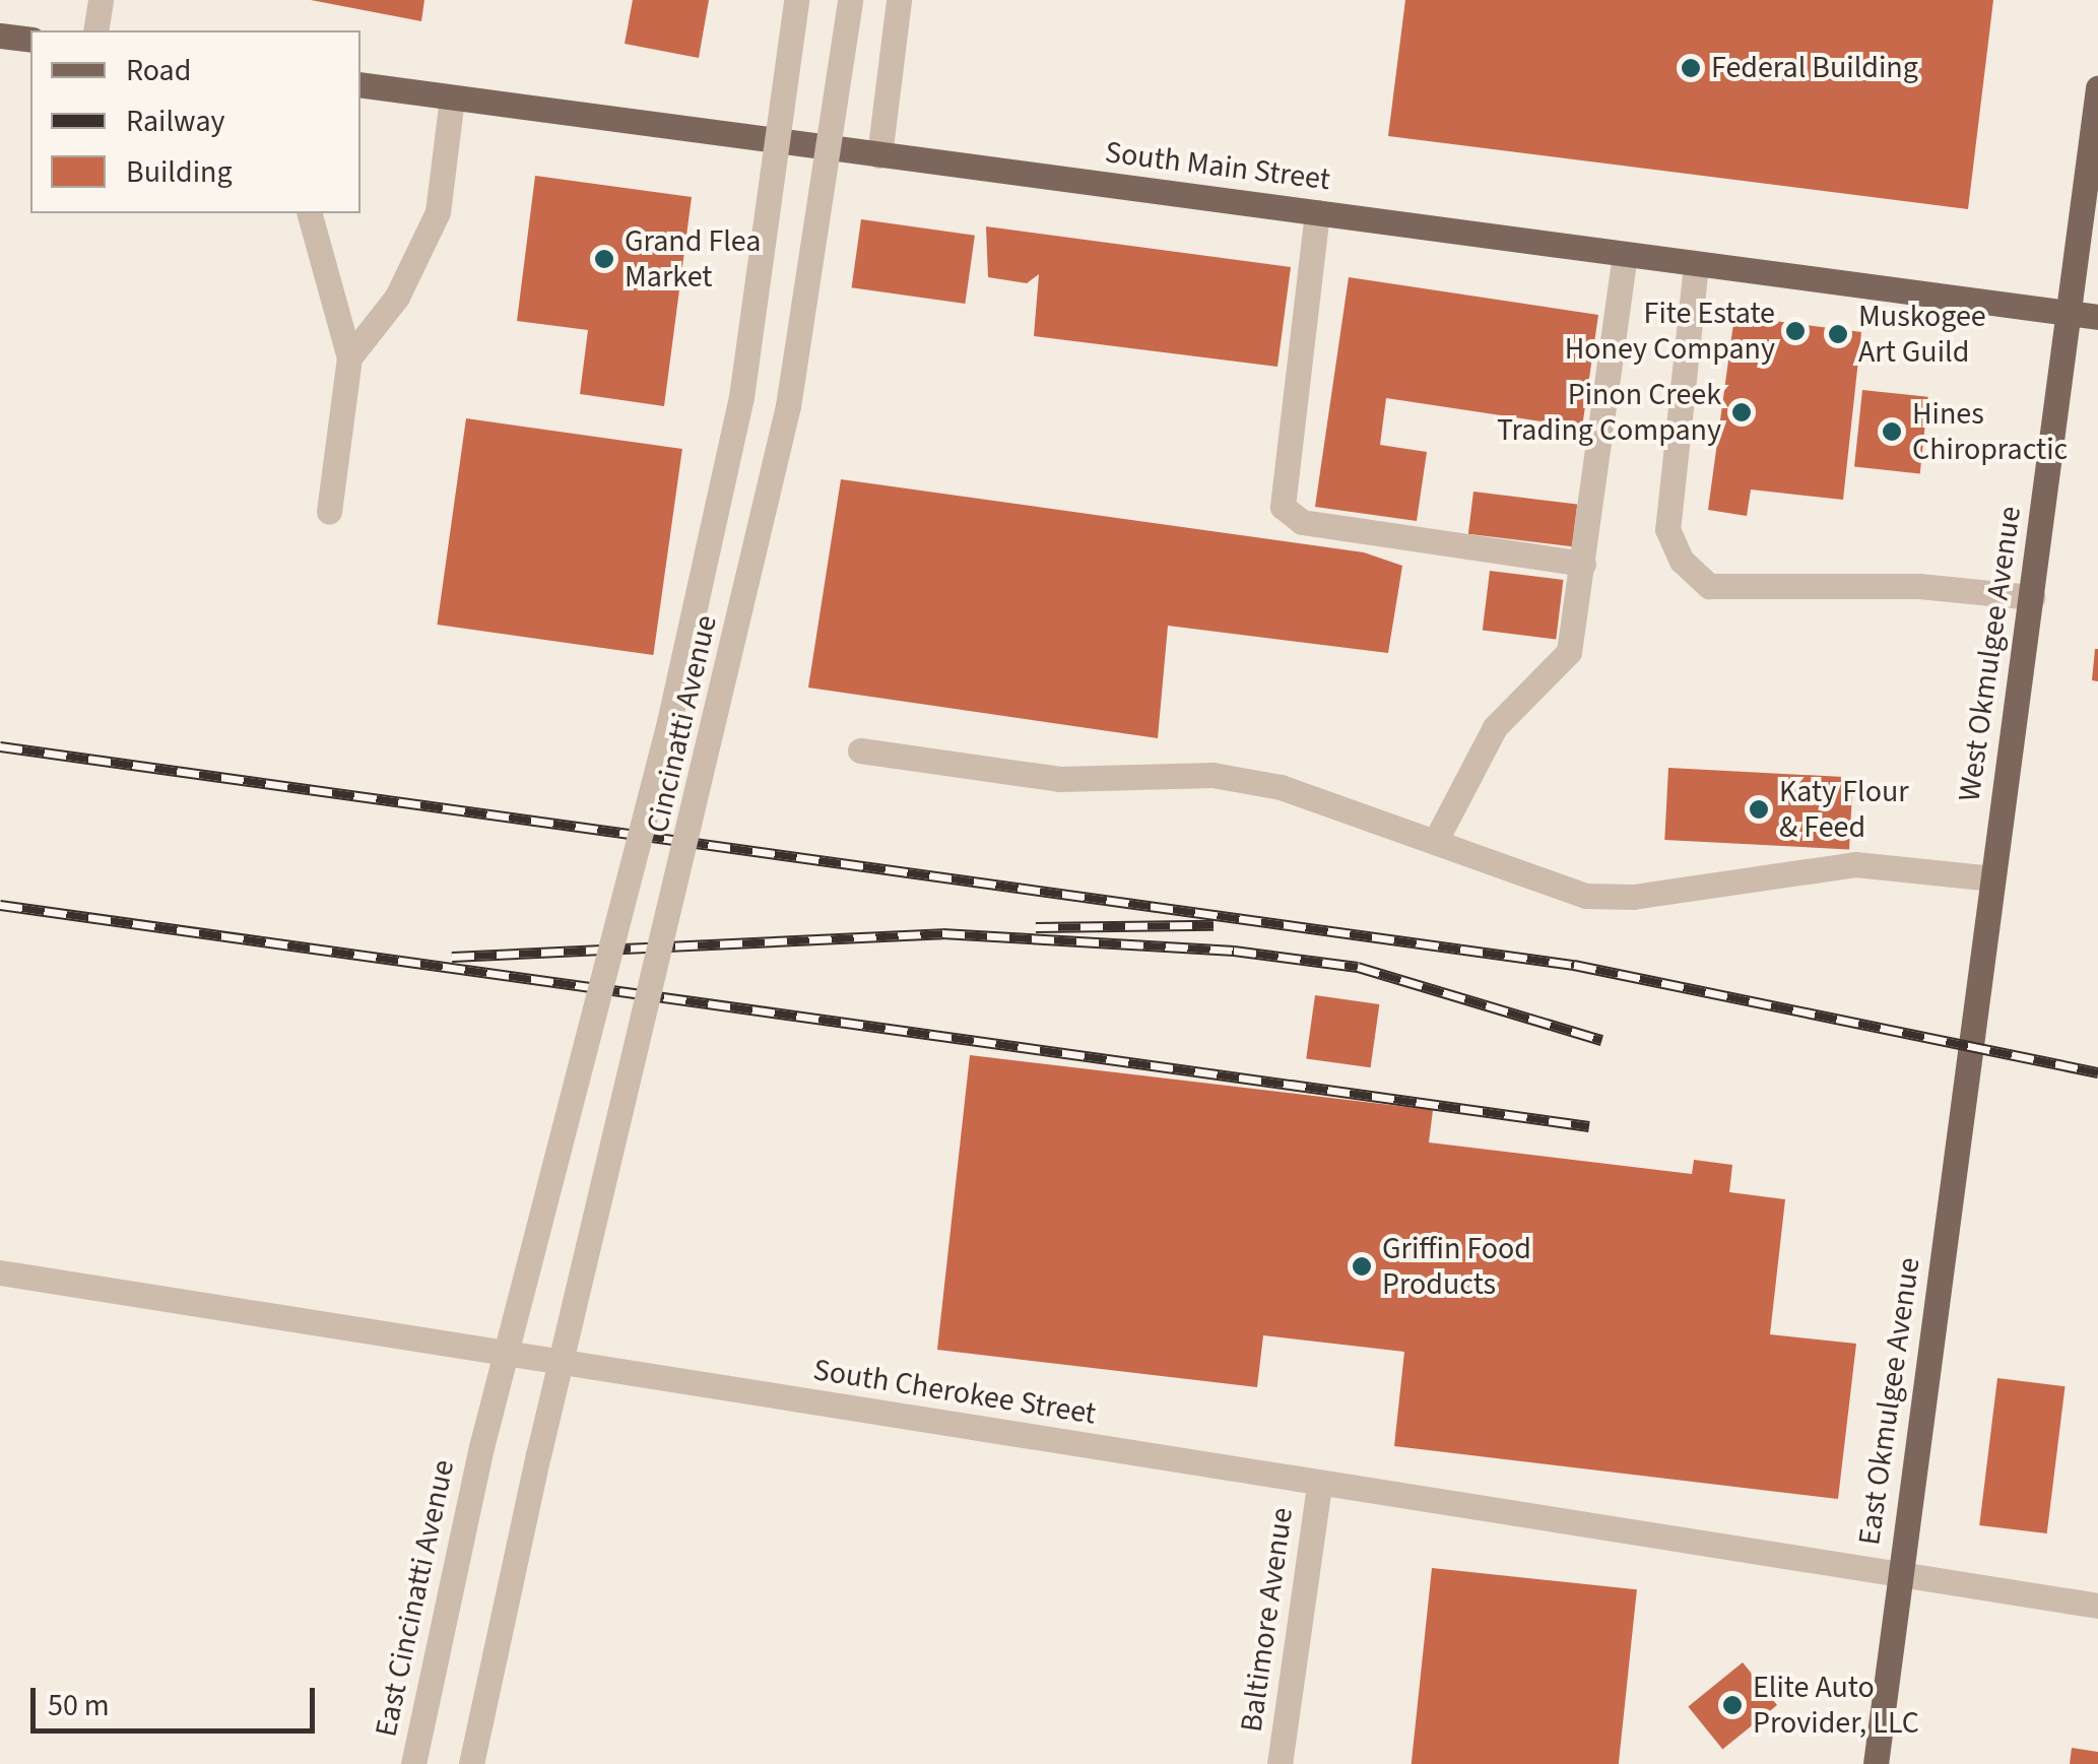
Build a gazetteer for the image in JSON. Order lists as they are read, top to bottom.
{
  "streets": {
    "main road": ["South Main Street", "West Okmulgee Avenue", "East Okmulgee Avenue"],
    "street": [
      "Cincinatti Avenue",
      "South Cherokee Street",
      "East Cincinatti Avenue",
      "Baltimore Avenue"
    ]
  },
  "crossings": [
    ["South Main Street", "West Okmulgee Avenue"],
    ["West Okmulgee Avenue", "East Okmulgee Avenue"],
    ["Cincinatti Avenue", "East Cincinatti Avenue"],
    ["South Cherokee Street", "East Okmulgee Avenue"],
    ["South Cherokee Street", "Baltimore Avenue"]
  ],
  "places": [
    "Federal Building",
    "Grand Flea Market",
    "Fite Estate Honey Company",
    "Muskogee Art Guild",
    "Pinon Creek Trading Company",
    "Hines Chiropractic",
    "Katy Flour & Feed",
    "Griffin Food Products",
    "Elite Auto Provider, LLC"
  ],
  "legend": ["Road", "Railway", "Building"],
  "scale_bar": "50 m"
}
